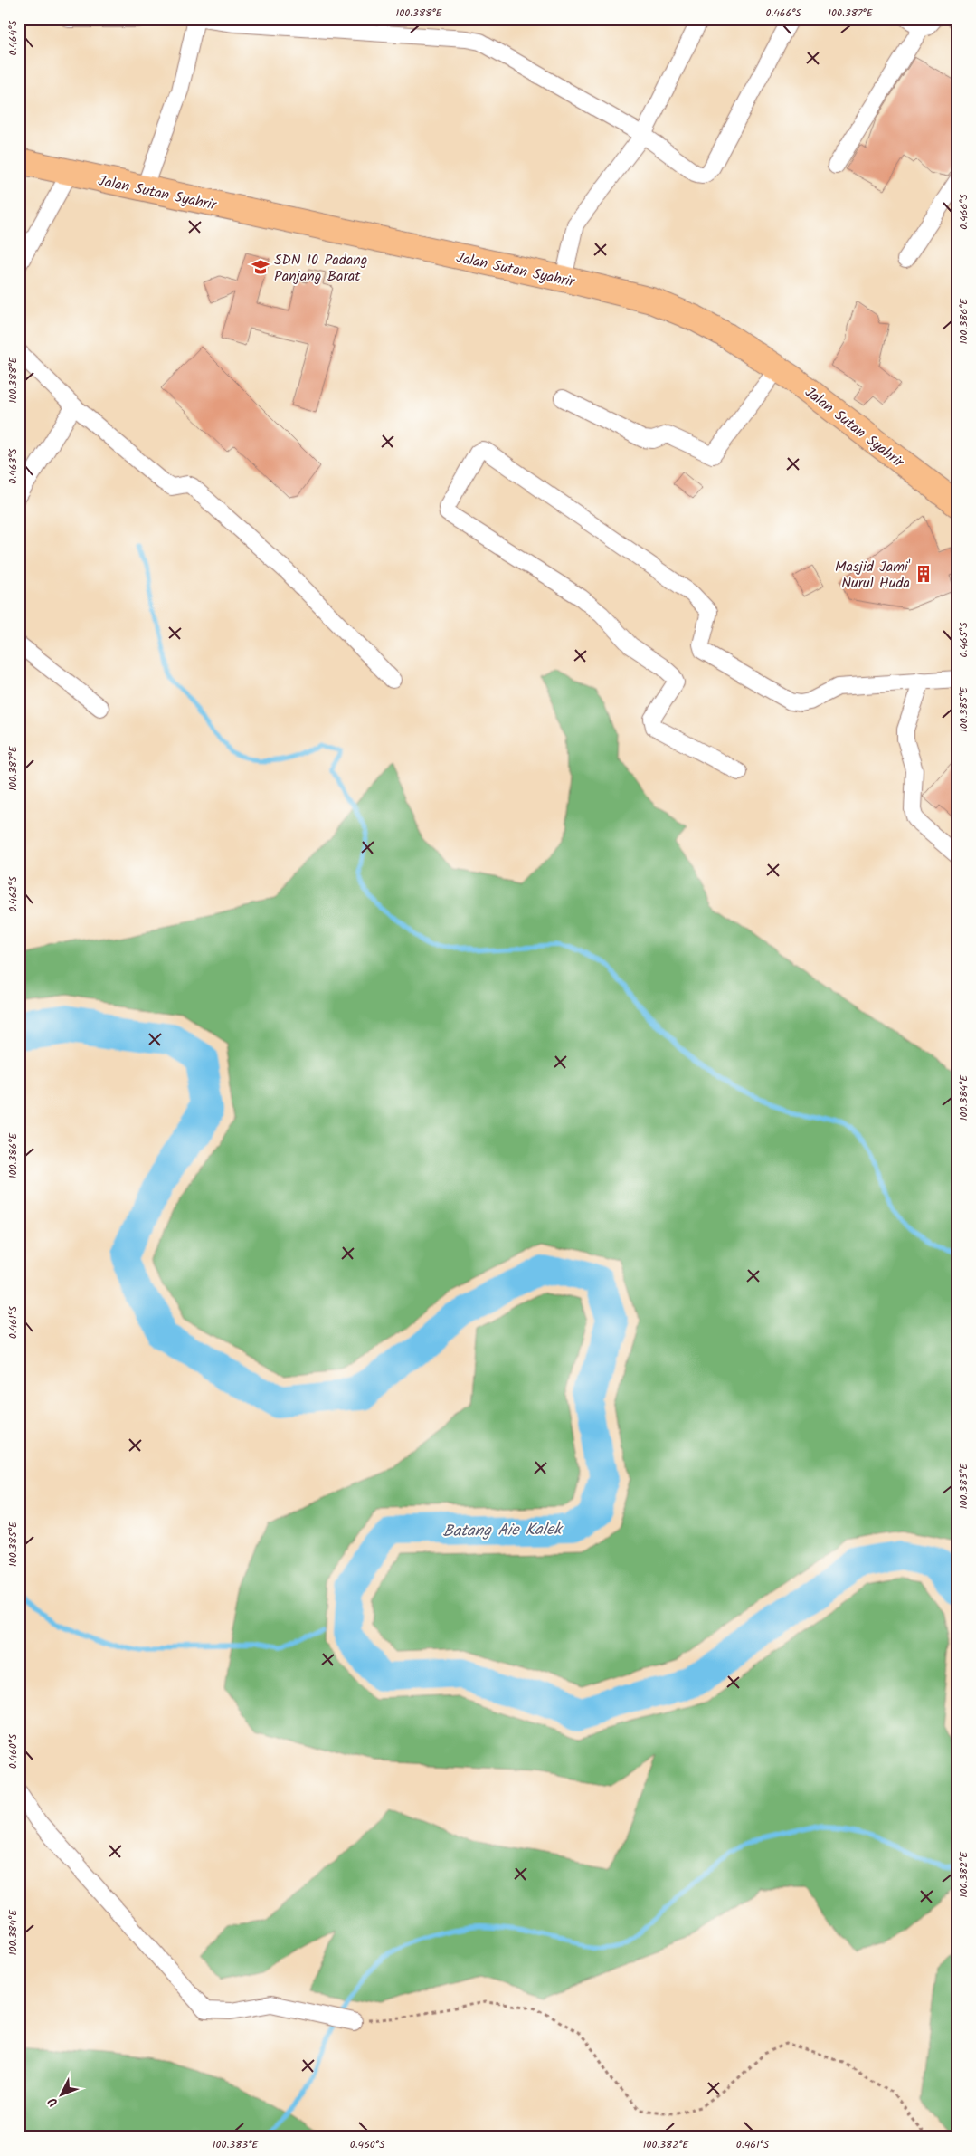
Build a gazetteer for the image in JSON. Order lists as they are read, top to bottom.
{
  "streets": {
    "highway": ["Jalan Sutan Syahrir"]
  },
  "water": ["Batang Aie Kalek"],
  "places": {
    "school or university": ["SDN 10 Padang Panjang Barat"],
    "building": ["Masjid Jami' Nurul Huda"]
  },
  "north": "bottom left",
  "coordinates": [
    "100.388°E",
    "0.466°S",
    "100.387°E",
    "0.464°S",
    "100.386°E",
    "0.463°S",
    "0.465°S",
    "100.385°E",
    "0.462°S",
    "100.384°E",
    "0.461°S",
    "100.383°E",
    "0.460°S",
    "100.382°E"
  ]
}
